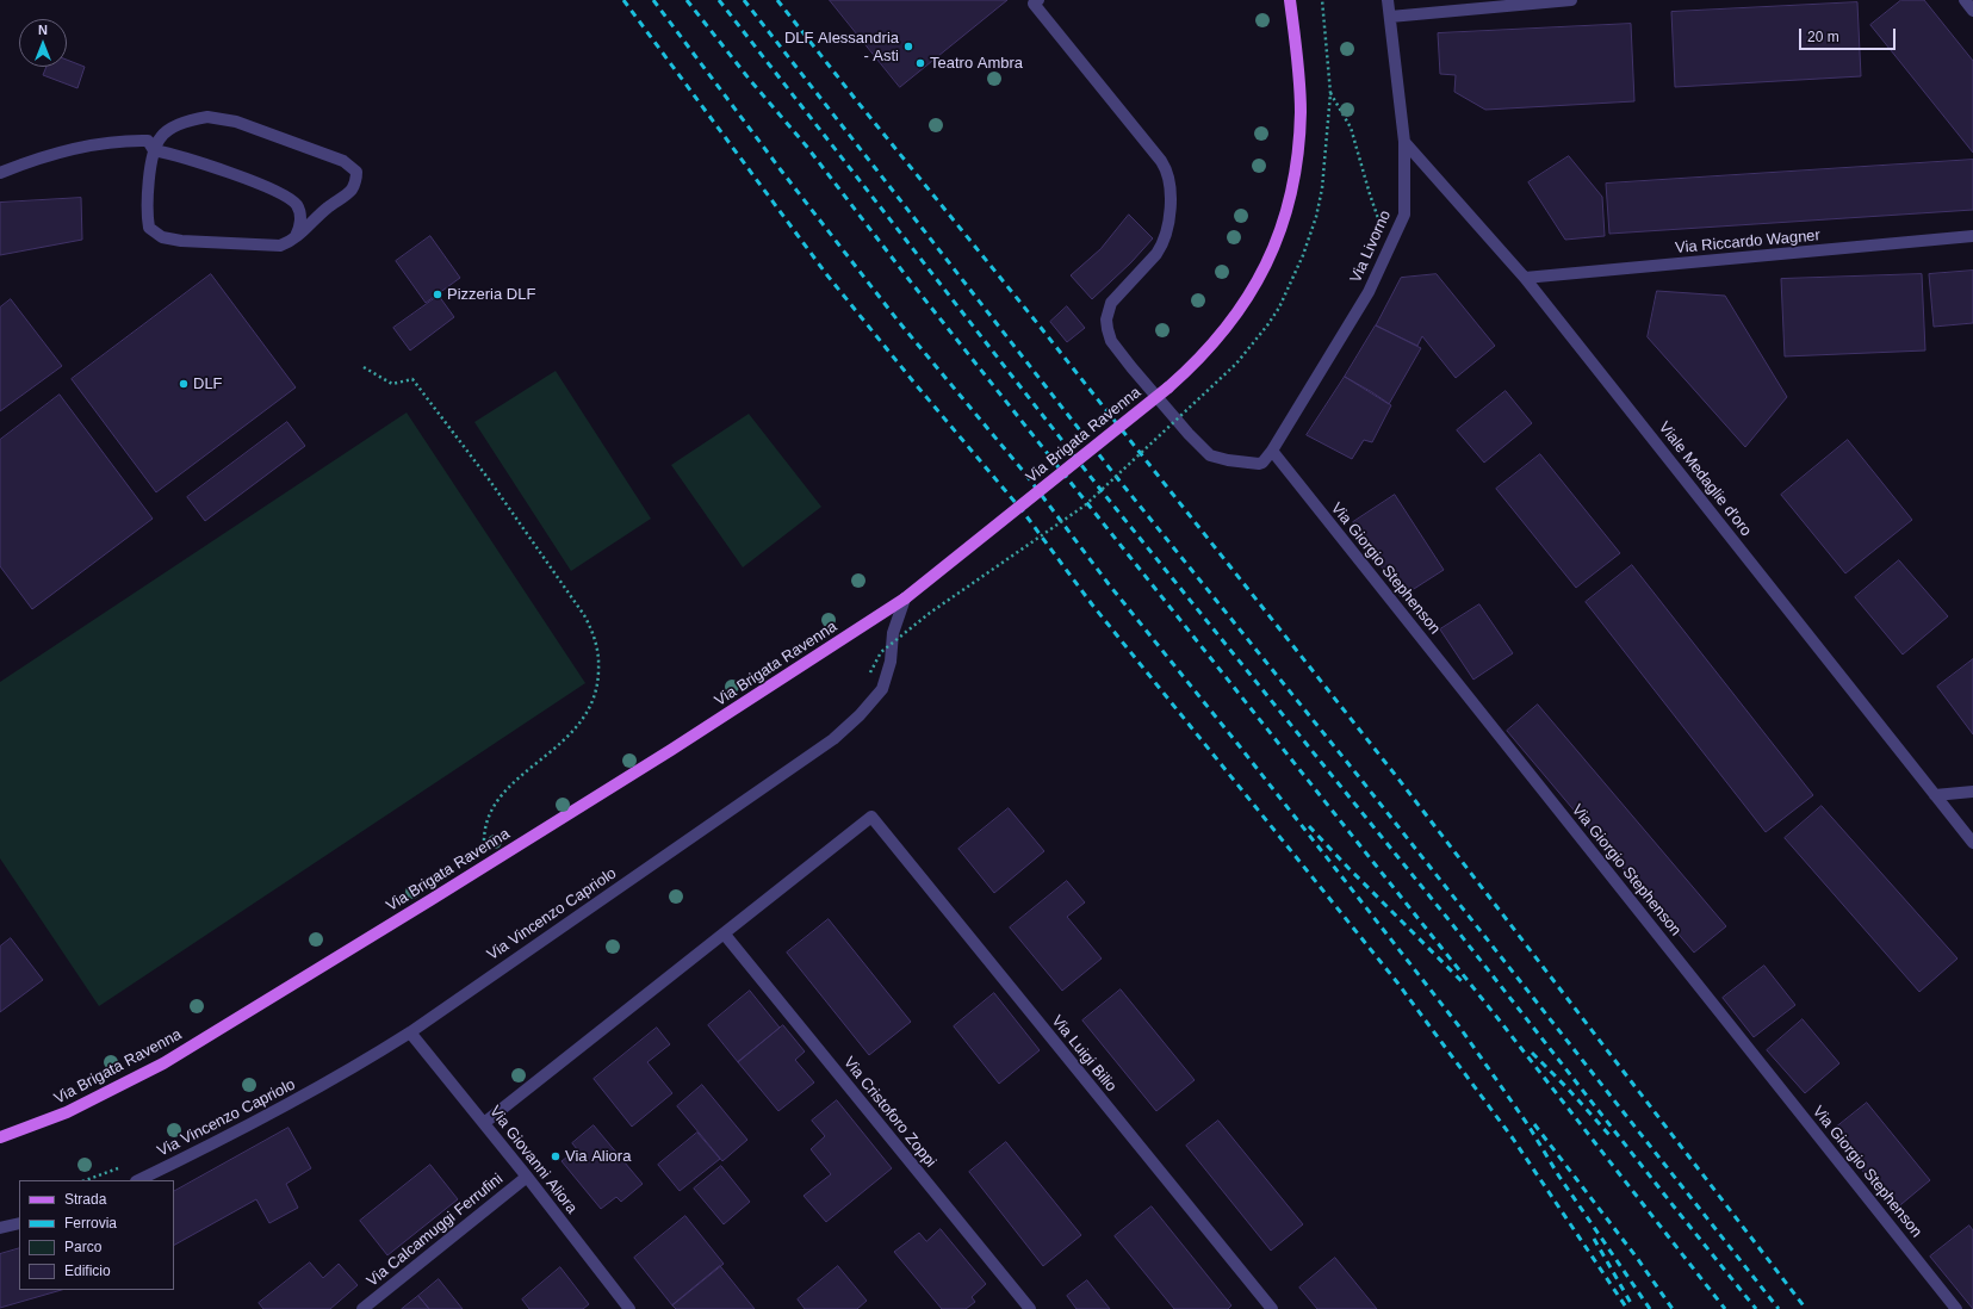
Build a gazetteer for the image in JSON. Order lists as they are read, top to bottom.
{
  "streets": {
    "main road": ["Via Brigata Ravenna"],
    "street": [
      "Via Riccardo Wagner",
      "Via Livorno",
      "Viale Medaglie d'oro",
      "Via Giorgio Stephenson",
      "Via Vincenzo Capriolo",
      "Via Luigi Bilio",
      "Via Cristoforo Zoppi",
      "Via Giovanni Aliora",
      "Via Calcamuggi Ferrufini"
    ]
  },
  "crossings": [
    ["Via Riccardo Wagner", "Viale Medaglie d'oro"],
    ["Via Livorno", "Viale Medaglie d'oro"],
    ["Via Livorno", "Via Giorgio Stephenson"],
    ["Via Brigata Ravenna", "Via Vincenzo Capriolo"],
    ["Via Vincenzo Capriolo", "Via Giovanni Aliora"],
    ["Via Luigi Bilio", "Via Cristoforo Zoppi"],
    ["Via Giovanni Aliora", "Via Calcamuggi Ferrufini"]
  ],
  "places": [
    "DLF Alessandria - Asti",
    "Teatro Ambra",
    "Pizzeria DLF",
    "DLF",
    "Via Aliora"
  ],
  "legend": [
    "Strada",
    "Ferrovia",
    "Parco",
    "Edificio"
  ],
  "scale_bar": "20 m",
  "north": "top"
}
